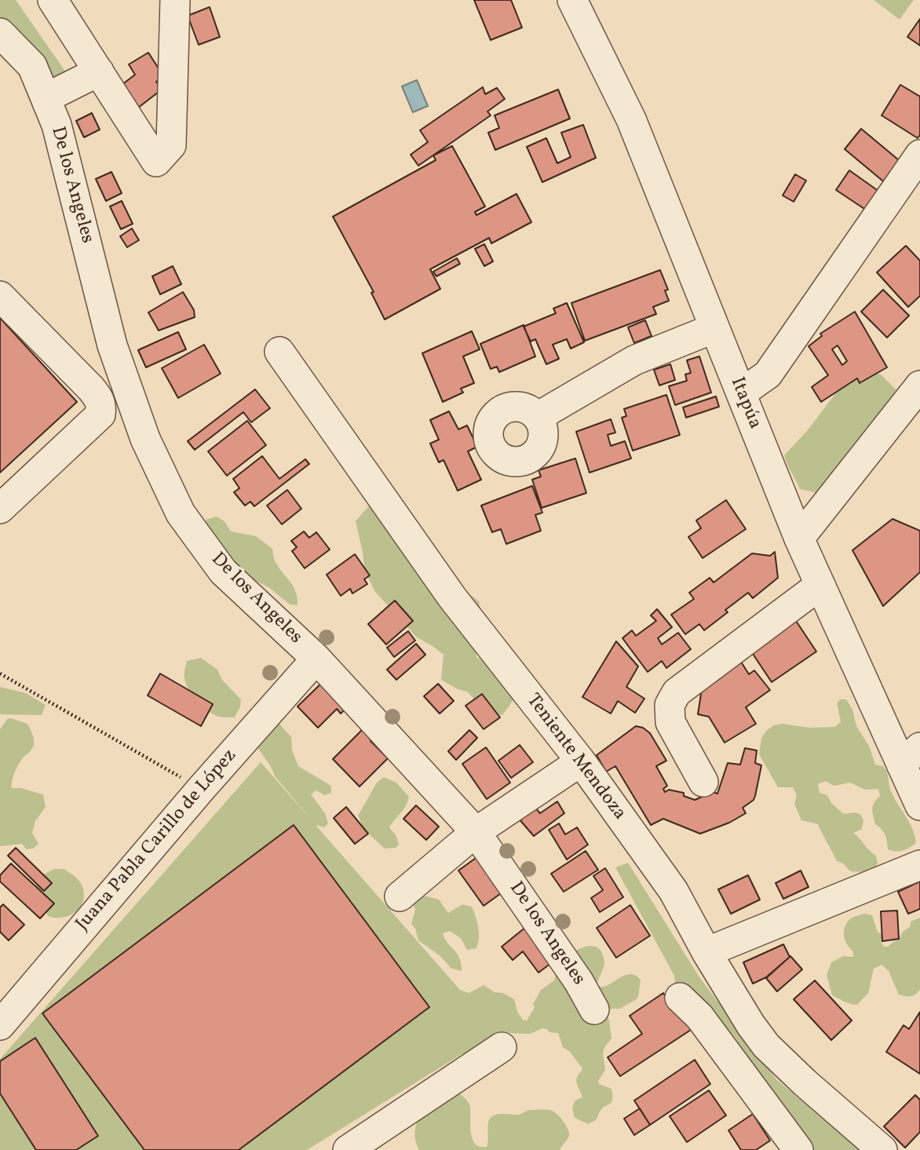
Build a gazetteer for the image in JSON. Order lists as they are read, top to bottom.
{
  "streets": {
    "street": [
      "De los Angeles",
      "Itapúa",
      "Teniente Mendoza",
      "Juana Pabla Carillo de López"
    ]
  },
  "crossings": [
    ["De los Angeles", "Juana Pabla Carillo de López"]
  ]
}
